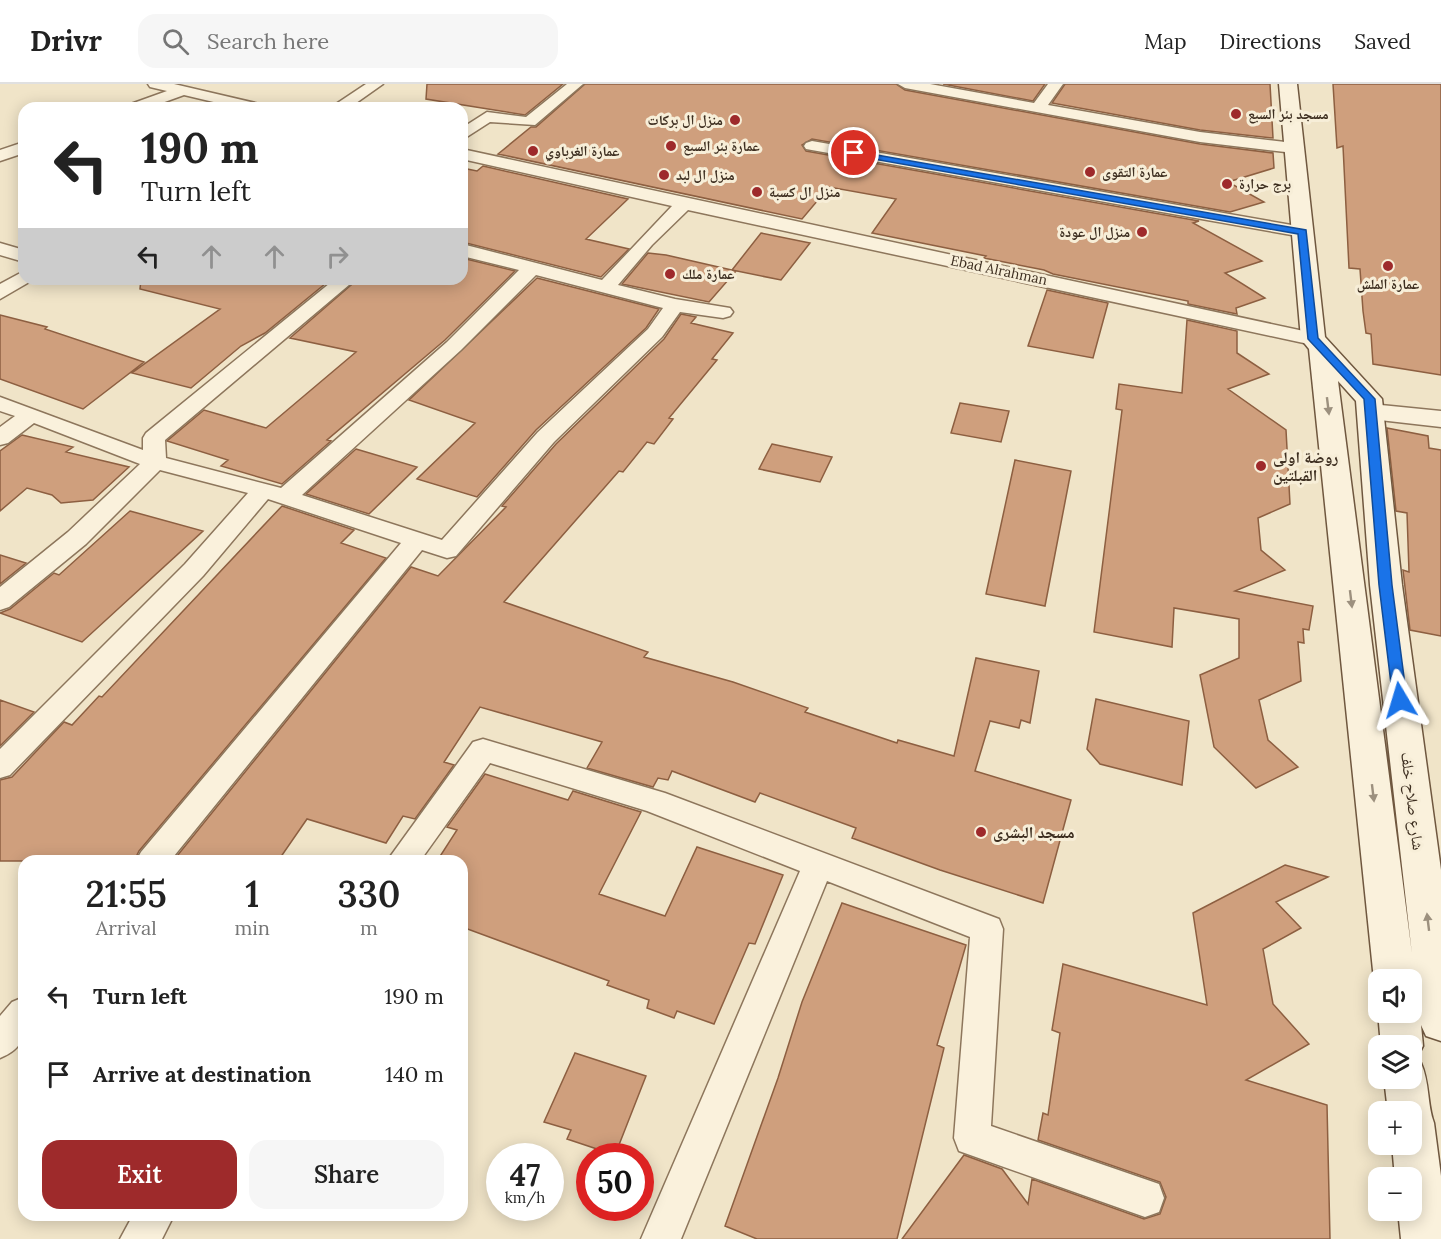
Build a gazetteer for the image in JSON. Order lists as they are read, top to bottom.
{
  "streets": {
    "main road": ["شارع صلاح خلف"],
    "street": ["Ebad Alrahman"]
  },
  "crossings": [
    ["Ebad Alrahman", "شارع صلاح خلف"]
  ],
  "places": [
    "مسجد بئر السبع",
    "منزل ال بركات",
    "عمارة بئر السبع",
    "عمارة الغرباوي",
    "عمارة التقوى",
    "منزل ال لبد",
    "برج حرارة",
    "منزل ال كسبة",
    "منزل ال عودة",
    "عمارة الملش",
    "عمارة ملك",
    "روضة اولى القبلتين",
    "مسجد البشرى"
  ],
  "page": {
    "header": "Drivr",
    "search": "Search here",
    "nav": ["Map", "Directions", "Saved"],
    "turn": ["190 m", "Turn left"],
    "eta": [
      "21:55",
      "Arrival",
      "1",
      "min",
      "330",
      "m"
    ],
    "list": [
      {
        "name": "Turn left",
        "value": "190 m"
      },
      {
        "name": "Arrive at destination",
        "value": "140 m"
      }
    ],
    "map_buttons": ["+", "−"],
    "buttons": ["Exit", "Share"],
    "speed": "47 km/h",
    "limit": "50"
  }
}
